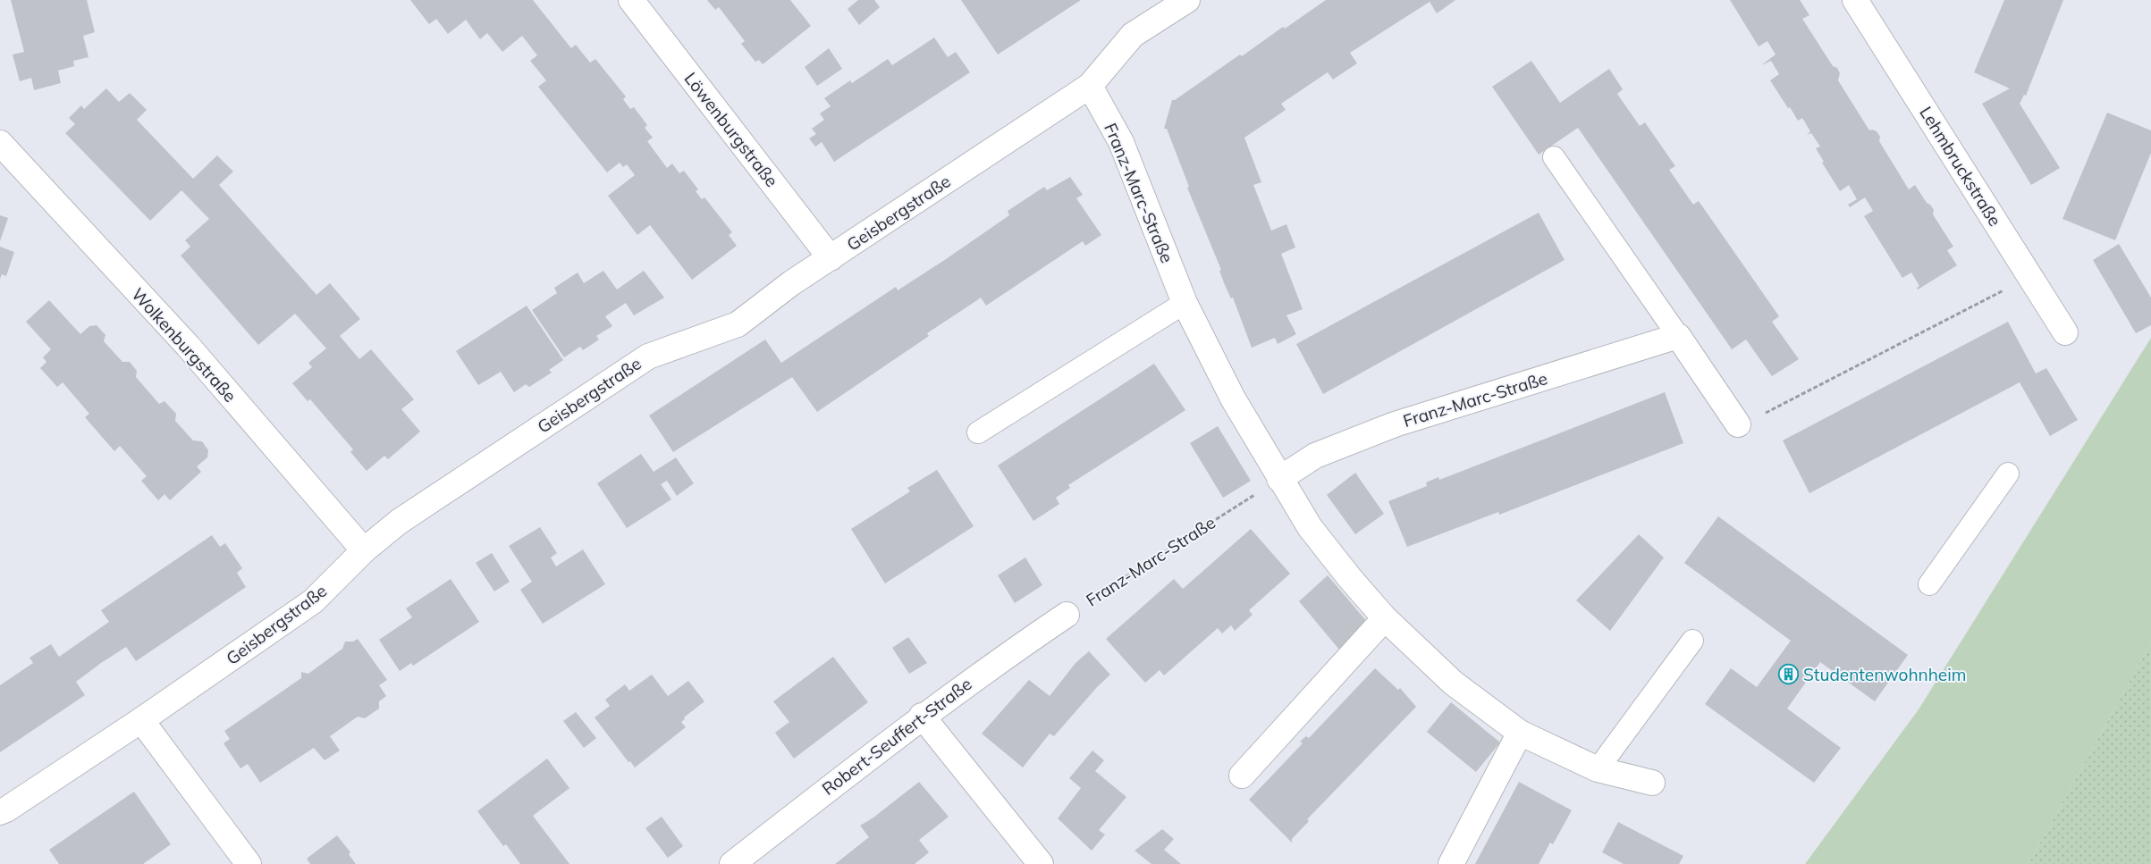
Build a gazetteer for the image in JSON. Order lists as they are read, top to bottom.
{
  "streets": {
    "street": [
      "Löwenburgstraße",
      "Lehmbruckstraße",
      "Franz-Marc-Straße",
      "Geisbergstraße",
      "Wolkenburgstraße",
      "Robert-Seuffert-Straße"
    ]
  },
  "crossings": [
    ["Löwenburgstraße", "Geisbergstraße"],
    ["Franz-Marc-Straße", "Geisbergstraße"],
    ["Franz-Marc-Straße", "Robert-Seuffert-Straße"],
    ["Geisbergstraße", "Wolkenburgstraße"]
  ],
  "places": {
    "building": ["Studentenwohnheim"]
  }
}
